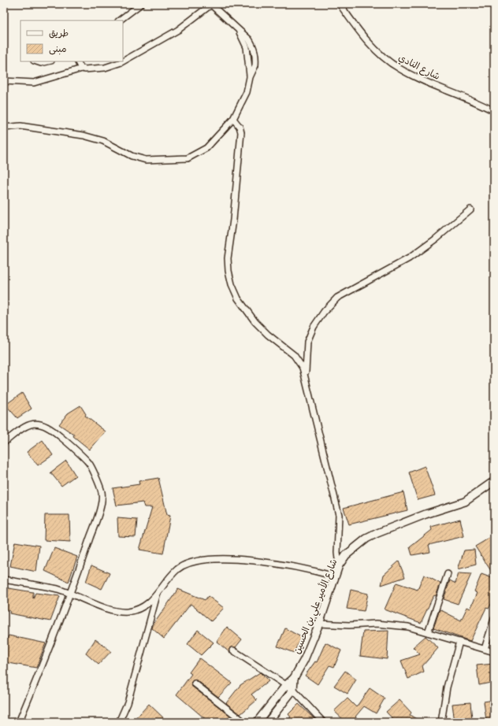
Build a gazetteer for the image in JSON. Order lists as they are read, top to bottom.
{
  "streets": {
    "street": ["شارع النادي", "شارع الأمير علي بن الحسين"]
  },
  "legend": ["طريق", "مبنى"]
}
